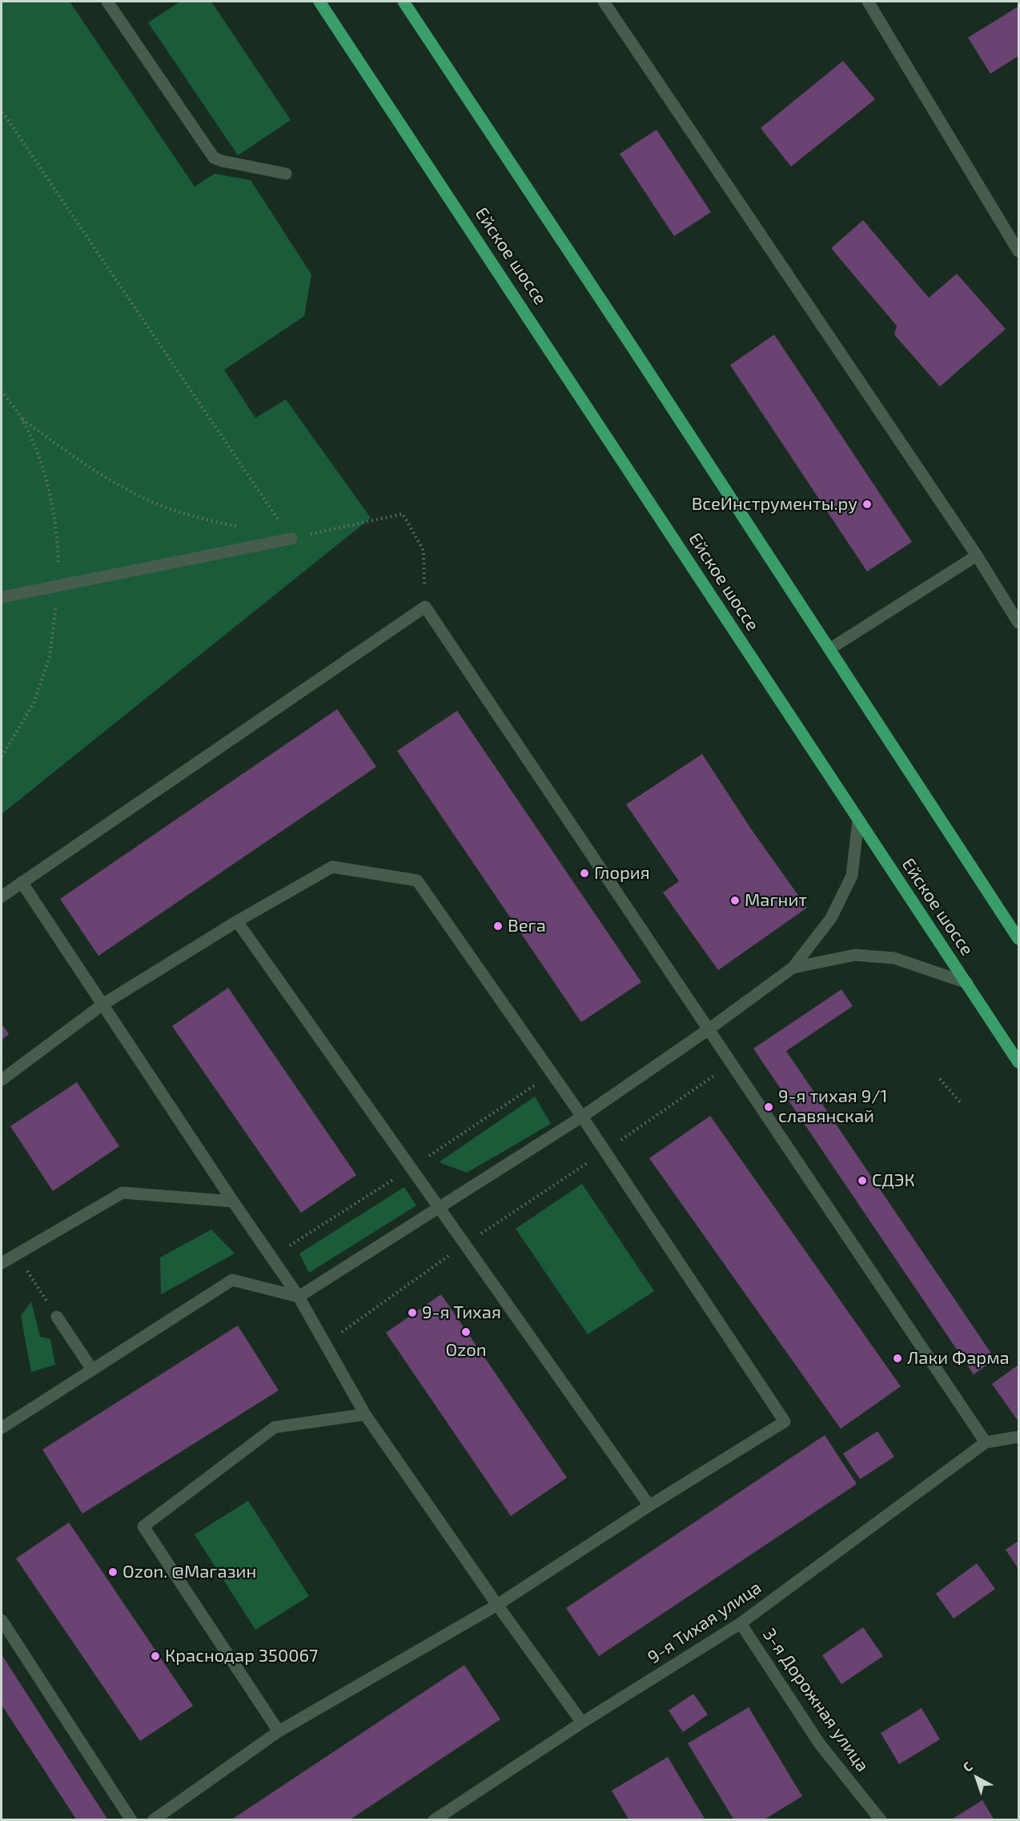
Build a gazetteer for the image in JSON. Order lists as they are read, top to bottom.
{
  "streets": {
    "main road": ["Ейское шоссе"],
    "street": ["9-я Тихая улица", "3-я Дорожная улица"]
  },
  "crossings": [
    ["9-я Тихая улица", "3-я Дорожная улица"]
  ],
  "places": [
    "ВсеИнструменты.ру",
    "Глория",
    "Магнит",
    "Вега",
    "9-я тихая 9/1 славянскай",
    "СДЭК",
    "9-я Тихая",
    "Ozon",
    "Лаки Фарма",
    "Ozon. @Магазин",
    "Краснодар 350067"
  ],
  "north": "top left"
}
